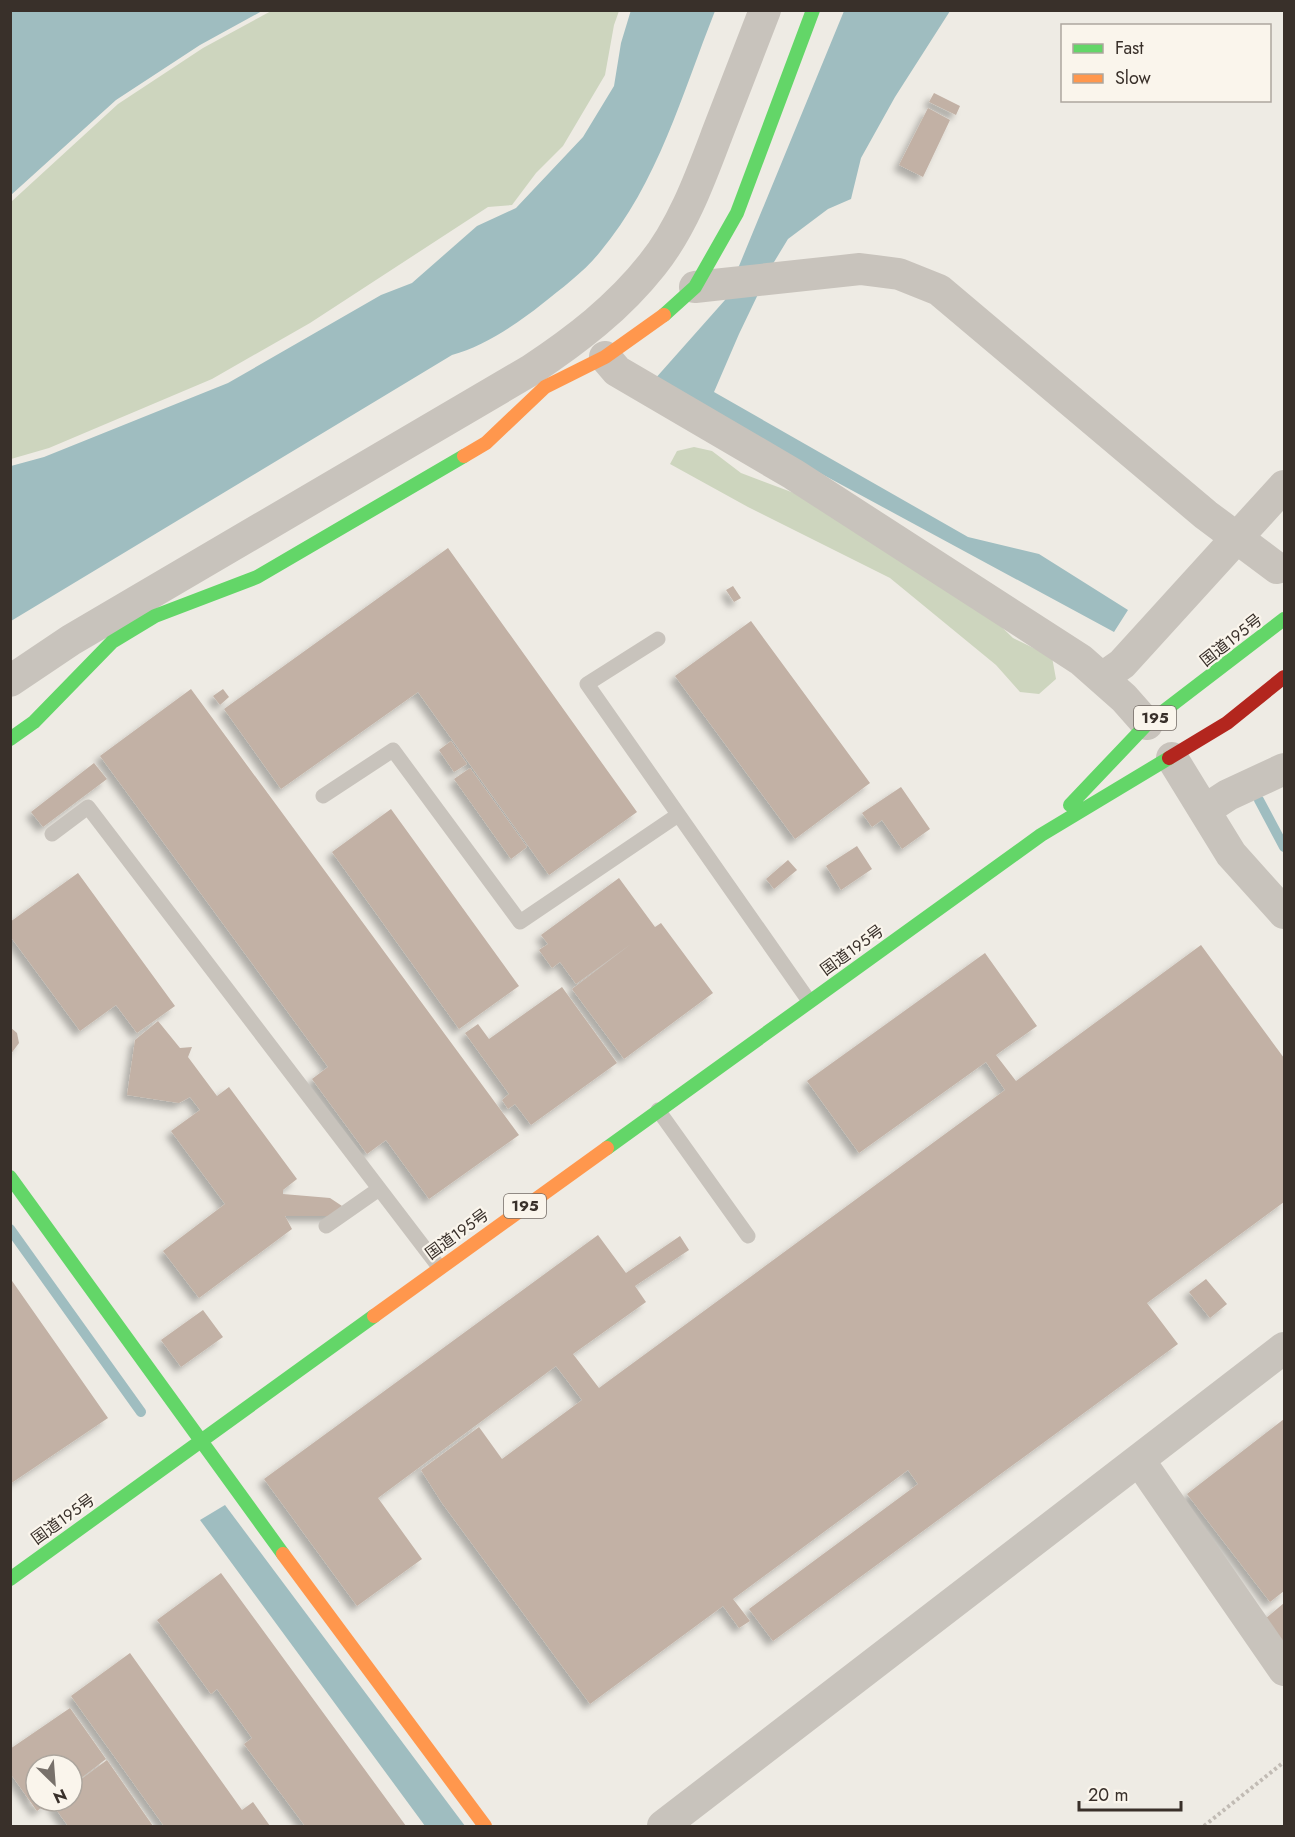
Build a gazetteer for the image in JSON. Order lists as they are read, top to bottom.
{
  "streets": {
    "main road": ["国道195号", "195"]
  },
  "legend": ["Fast", "Slow"],
  "scale_bar": "20 m",
  "north": "bottom right"
}
